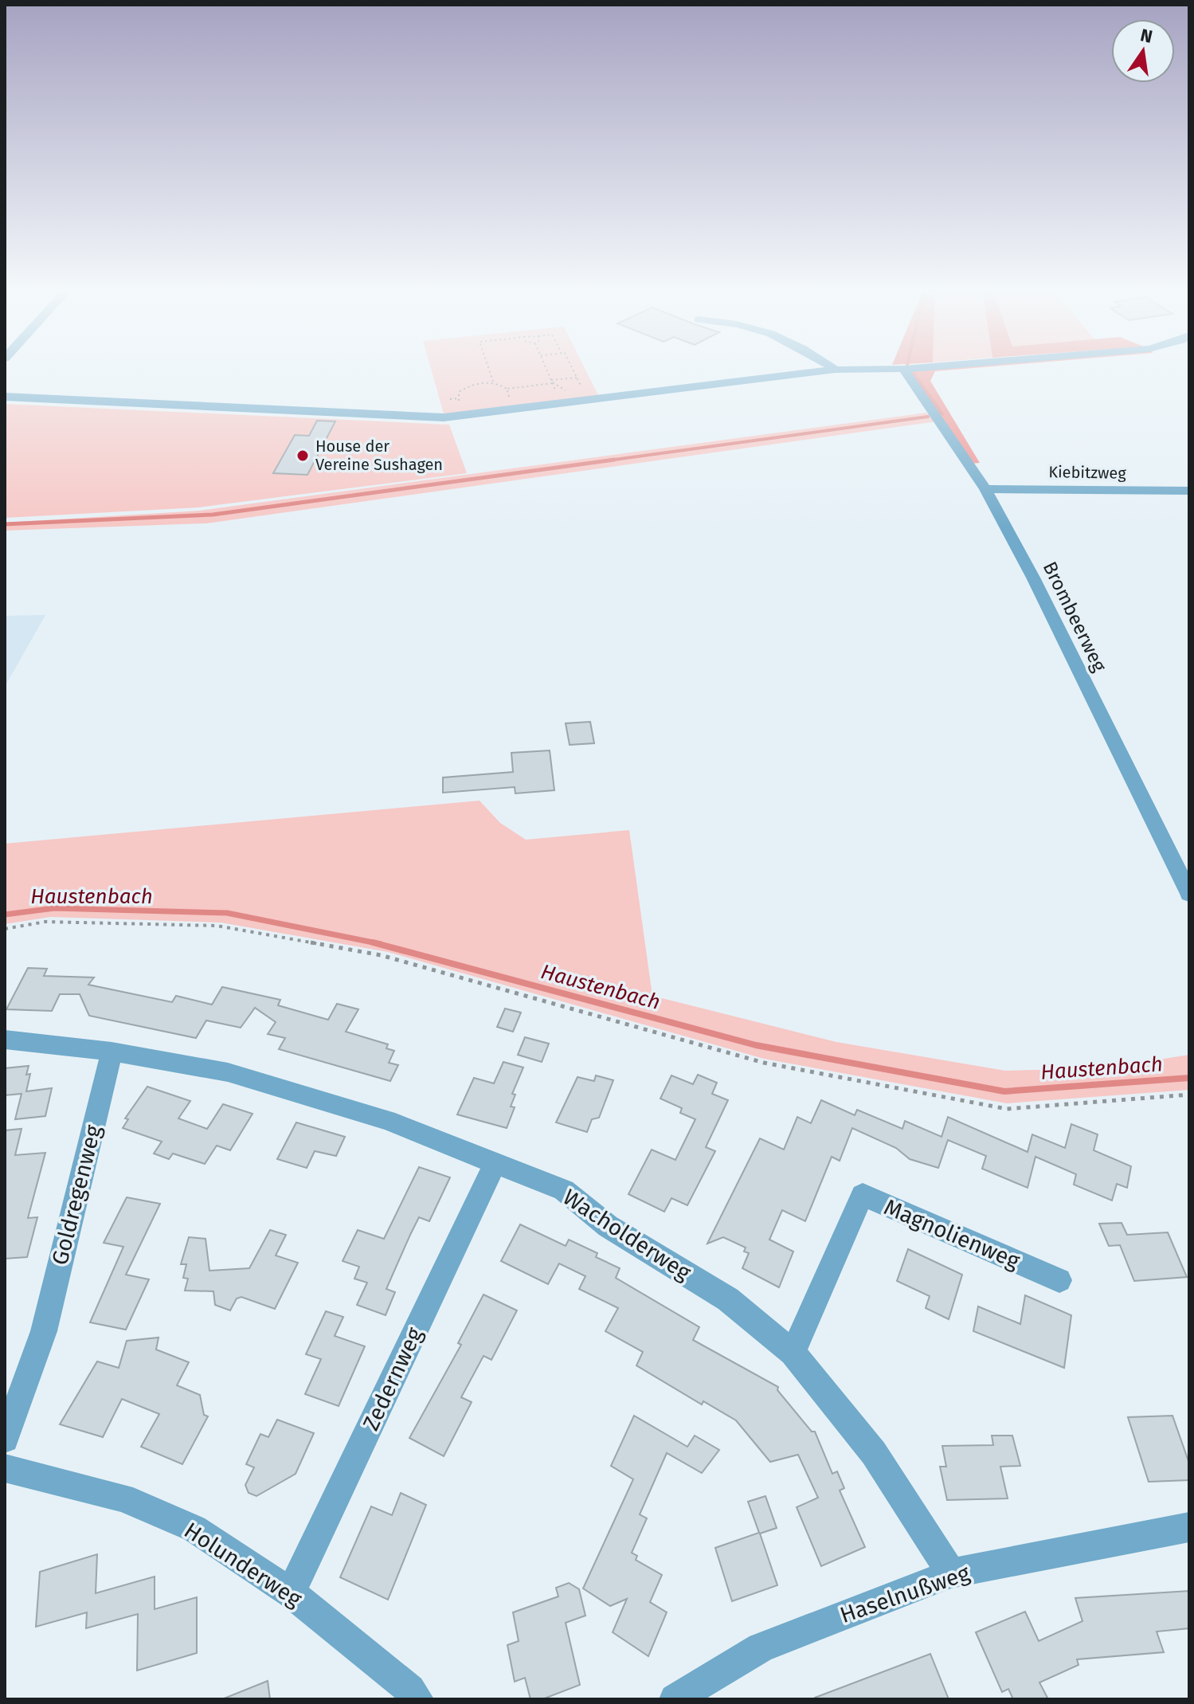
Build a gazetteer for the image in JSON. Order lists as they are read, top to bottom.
{
  "streets": {
    "street": [
      "Kiebitzweg",
      "Brombeerweg",
      "Goldregenweg",
      "Magnolienweg",
      "Wacholderweg",
      "Zedernweg",
      "Holunderweg",
      "Haselnußweg"
    ]
  },
  "crossings": [
    ["Kiebitzweg", "Brombeerweg"],
    ["Goldregenweg", "Wacholderweg"],
    ["Magnolienweg", "Wacholderweg"],
    ["Wacholderweg", "Zedernweg"],
    ["Wacholderweg", "Haselnußweg"],
    ["Zedernweg", "Holunderweg"]
  ],
  "water": ["Haustenbach"],
  "places": ["House der Vereine Sushagen"],
  "north": "top"
}
